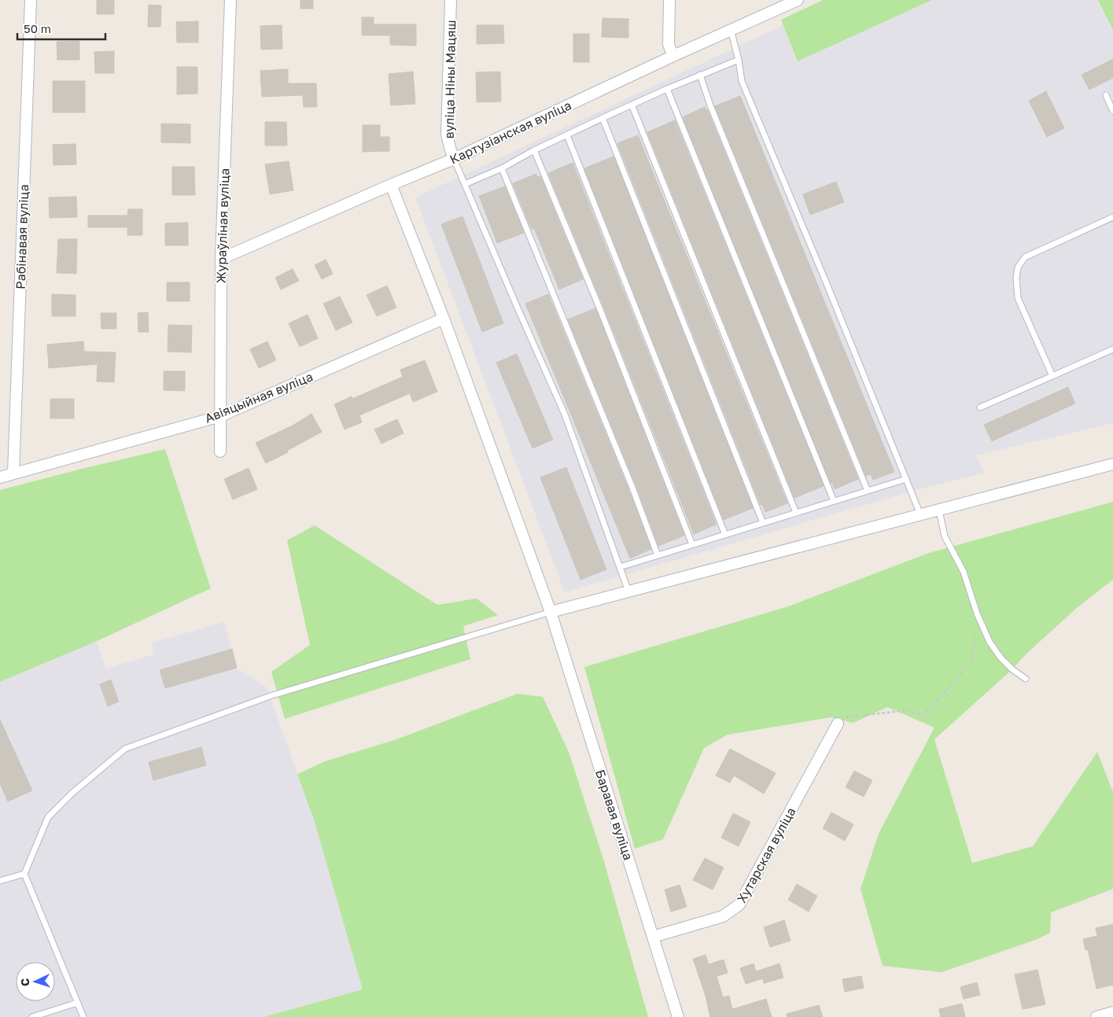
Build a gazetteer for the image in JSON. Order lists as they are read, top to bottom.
{
  "streets": {
    "street": [
      "вуліца Ніны Мацяш",
      "Картузіанская вуліца",
      "Жураўліная вуліца",
      "Рабінавая вуліца",
      "Авіяцыйная вуліца",
      "Баравая вуліца",
      "Хутарская вуліца"
    ]
  },
  "crossings": [
    ["вуліца Ніны Мацяш", "Картузіанская вуліца"],
    ["Картузіанская вуліца", "Жураўліная вуліца"],
    ["Картузіанская вуліца", "Баравая вуліца"],
    ["Жураўліная вуліца", "Авіяцыйная вуліца"],
    ["Рабінавая вуліца", "Авіяцыйная вуліца"],
    ["Авіяцыйная вуліца", "Баравая вуліца"],
    ["Баравая вуліца", "Хутарская вуліца"]
  ],
  "scale_bar": "50 m",
  "north": "left"
}
